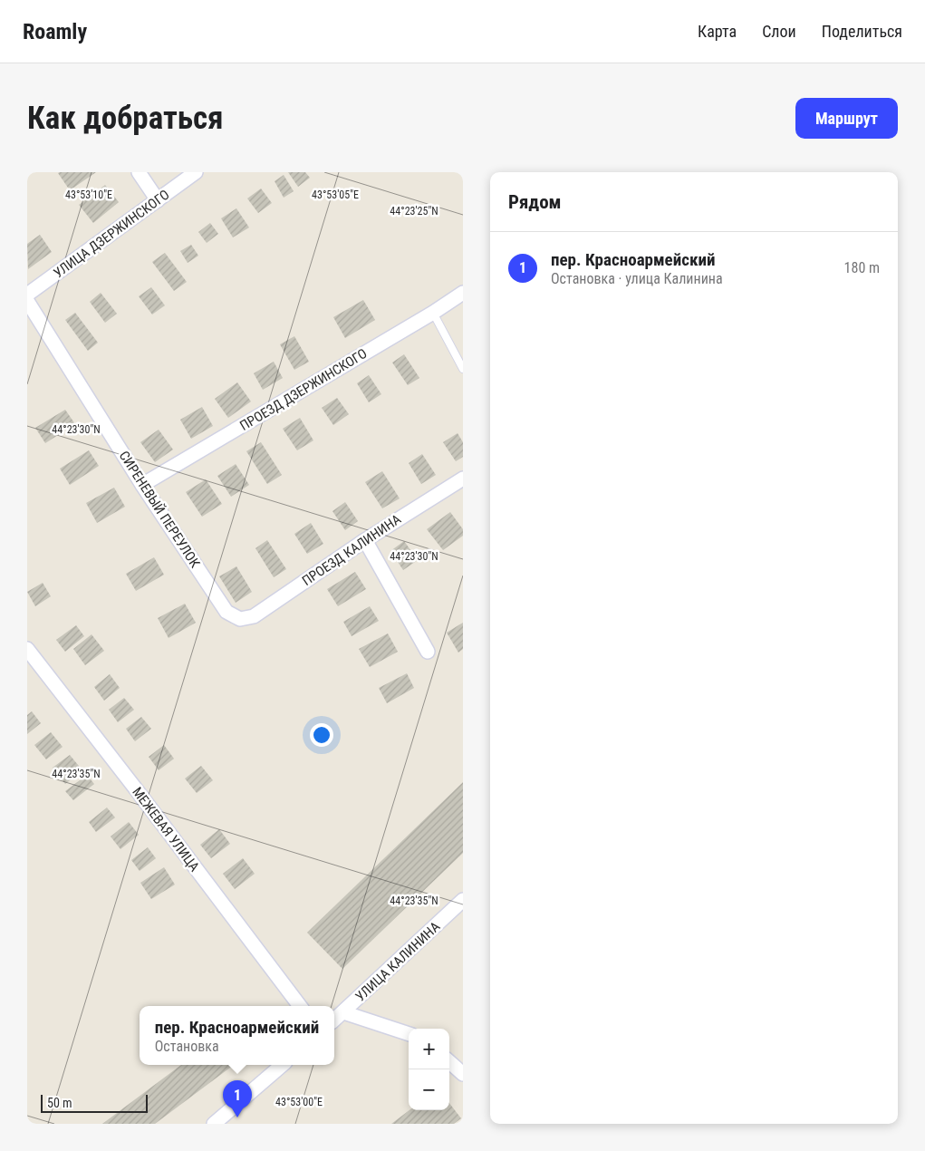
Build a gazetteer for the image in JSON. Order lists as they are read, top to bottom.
{
  "streets": {
    "street": [
      "УЛИЦА ДЗЕРЖИНСКОГО",
      "ПРОЕЗД ДЗЕРЖИНСКОГО",
      "СИРЕНЕВЫЙ ПЕРЕУЛОК",
      "ПРОЕЗД КАЛИНИНА",
      "МЕЖЕВАЯ УЛИЦА",
      "УЛИЦА КАЛИНИНА"
    ]
  },
  "crossings": [
    ["ПРОЕЗД ДЗЕРЖИНСКОГО", "СИРЕНЕВЫЙ ПЕРЕУЛОК"],
    ["СИРЕНЕВЫЙ ПЕРЕУЛОК", "ПРОЕЗД КАЛИНИНА"]
  ],
  "scale_bar": "50 m",
  "page": {
    "header": "Roamly",
    "nav": ["Карта", "Слои", "Поделиться"],
    "buttons": "Маршрут",
    "title": "Как добраться",
    "heading": "Рядом",
    "list": [
      {
        "mark": "1",
        "name": "пер. Красноармейский",
        "note": "Остановка · улица Калинина",
        "value": "180 m"
      }
    ],
    "popup": ["пер. Красноармейский", "Остановка"],
    "map_buttons": ["+", "−"],
    "pins": "1",
    "scale": "50 m"
  },
  "coordinates": [
    "43°53'10\"E",
    "43°53'05\"E",
    "44°23'25\"N",
    "44°23'30\"N",
    "44°23'35\"N",
    "43°53'00\"E"
  ]
}
